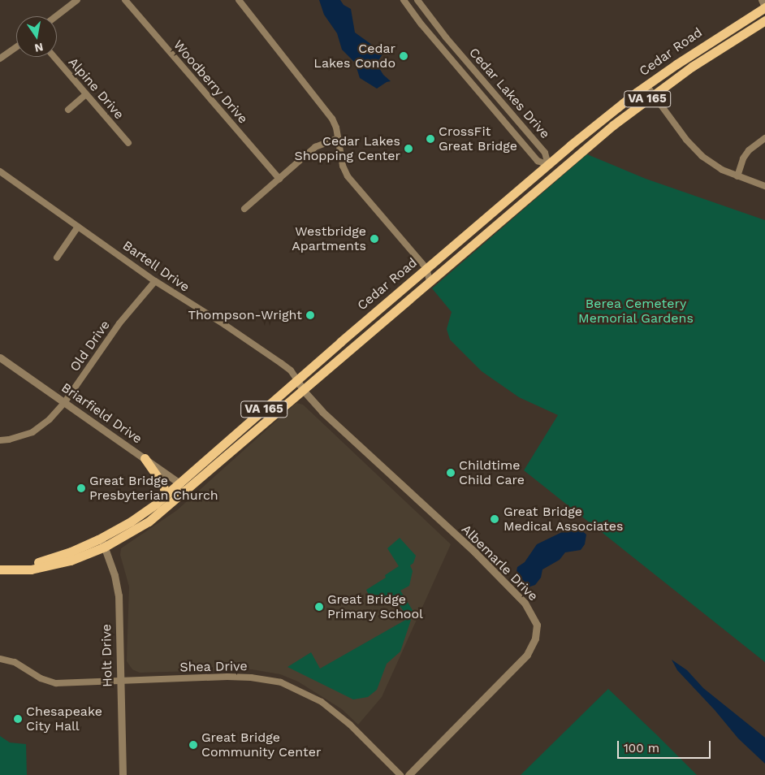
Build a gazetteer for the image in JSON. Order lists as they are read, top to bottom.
{
  "streets": {
    "main road": ["Cedar Road", "VA 165"],
    "street": [
      "Woodberry Drive",
      "Alpine Drive",
      "Cedar Lakes Drive",
      "Bartell Drive",
      "Old Drive",
      "Briarfield Drive",
      "Albemarle Drive",
      "Holt Drive",
      "Shea Drive"
    ]
  },
  "crossings": [
    ["Cedar Road", "Cedar Lakes Drive"],
    ["Cedar Road", "Bartell Drive"],
    ["Cedar Road", "Briarfield Drive"],
    ["Cedar Road", "Albemarle Drive"],
    ["Cedar Road", "Holt Drive"],
    ["Bartell Drive", "Old Drive"],
    ["Bartell Drive", "Albemarle Drive"],
    ["Old Drive", "Briarfield Drive"],
    ["Holt Drive", "Shea Drive"]
  ],
  "parks": ["Berea Cemetery Memorial Gardens"],
  "places": [
    "Cedar Lakes Condo",
    "CrossFit Great Bridge",
    "Cedar Lakes Shopping Center",
    "Westbridge Apartments",
    "Thompson-Wright",
    "Childtime Child Care",
    "Great Bridge Presbyterian Church",
    "Great Bridge Medical Associates",
    "Great Bridge Primary School",
    "Chesapeake City Hall",
    "Great Bridge Community Center"
  ],
  "scale_bar": "100 m",
  "north": "bottom"
}
